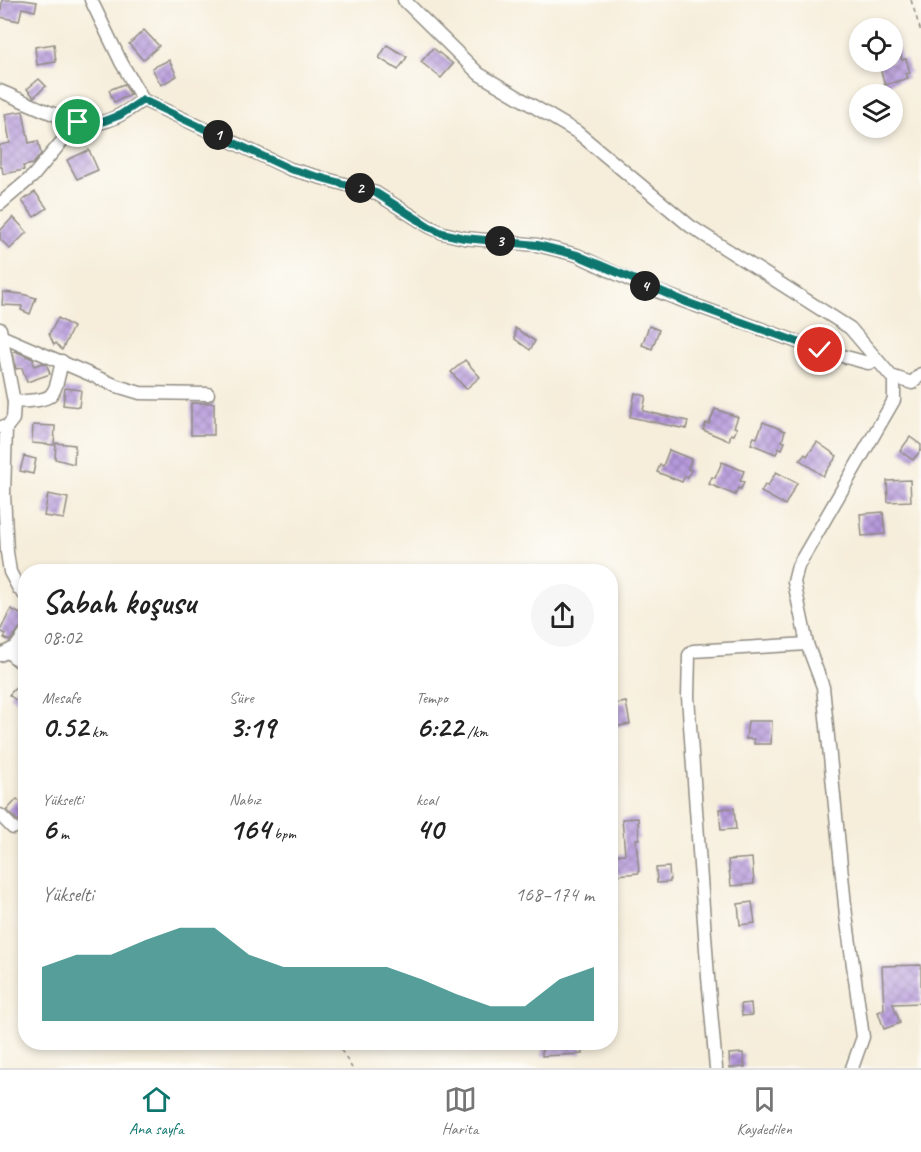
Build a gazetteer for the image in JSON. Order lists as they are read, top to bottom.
{
  "page": {
    "pins": [
      "1",
      "2",
      "3",
      "4"
    ],
    "heading": ["Sabah koşusu", "08:02"],
    "stats": [
      ["Mesafe", "0.52 km"],
      ["Süre", "3:19"],
      ["Tempo", "6:22 /km"],
      ["Yükselti", "6 m"],
      ["Nabız", "164 bpm"],
      ["kcal", "40"]
    ],
    "chart": ["Yükselti", "168–174 m"],
    "tabs": ["Ana sayfa", "Harita", "Kaydedilen"]
  }
}
